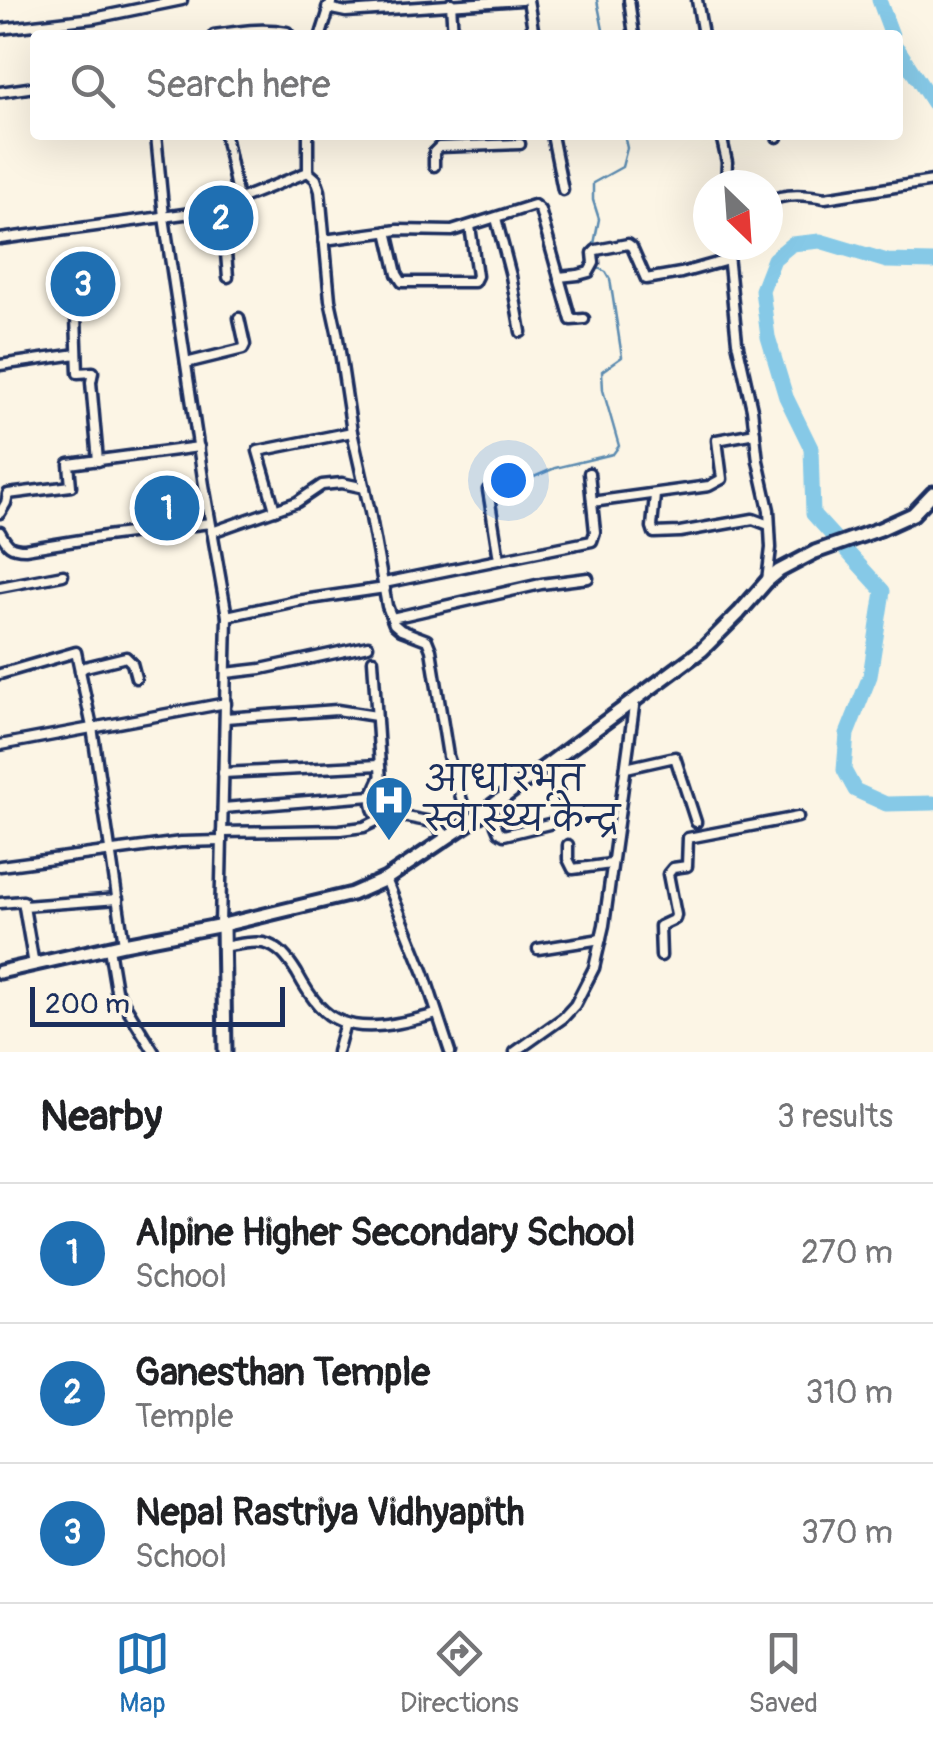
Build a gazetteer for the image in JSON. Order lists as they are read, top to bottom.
{
  "places": {
    "hospital": ["आधारभूत स्वास्थ्य केन्द्र"]
  },
  "scale_bar": "200 m",
  "north": "bottom right",
  "page": {
    "search": "Search here",
    "pins": ["2", "3", "1"],
    "scale": "200 m",
    "heading": ["Nearby", "3 results"],
    "list": [
      {
        "mark": "1",
        "name": "Alpine Higher Secondary School",
        "note": "School",
        "value": "270 m"
      },
      {
        "mark": "2",
        "name": "Ganesthan Temple",
        "note": "Temple",
        "value": "310 m"
      },
      {
        "mark": "3",
        "name": "Nepal Rastriya Vidhyapith",
        "note": "School",
        "value": "370 m"
      }
    ],
    "nav": ["Map", "Directions", "Saved"]
  }
}
